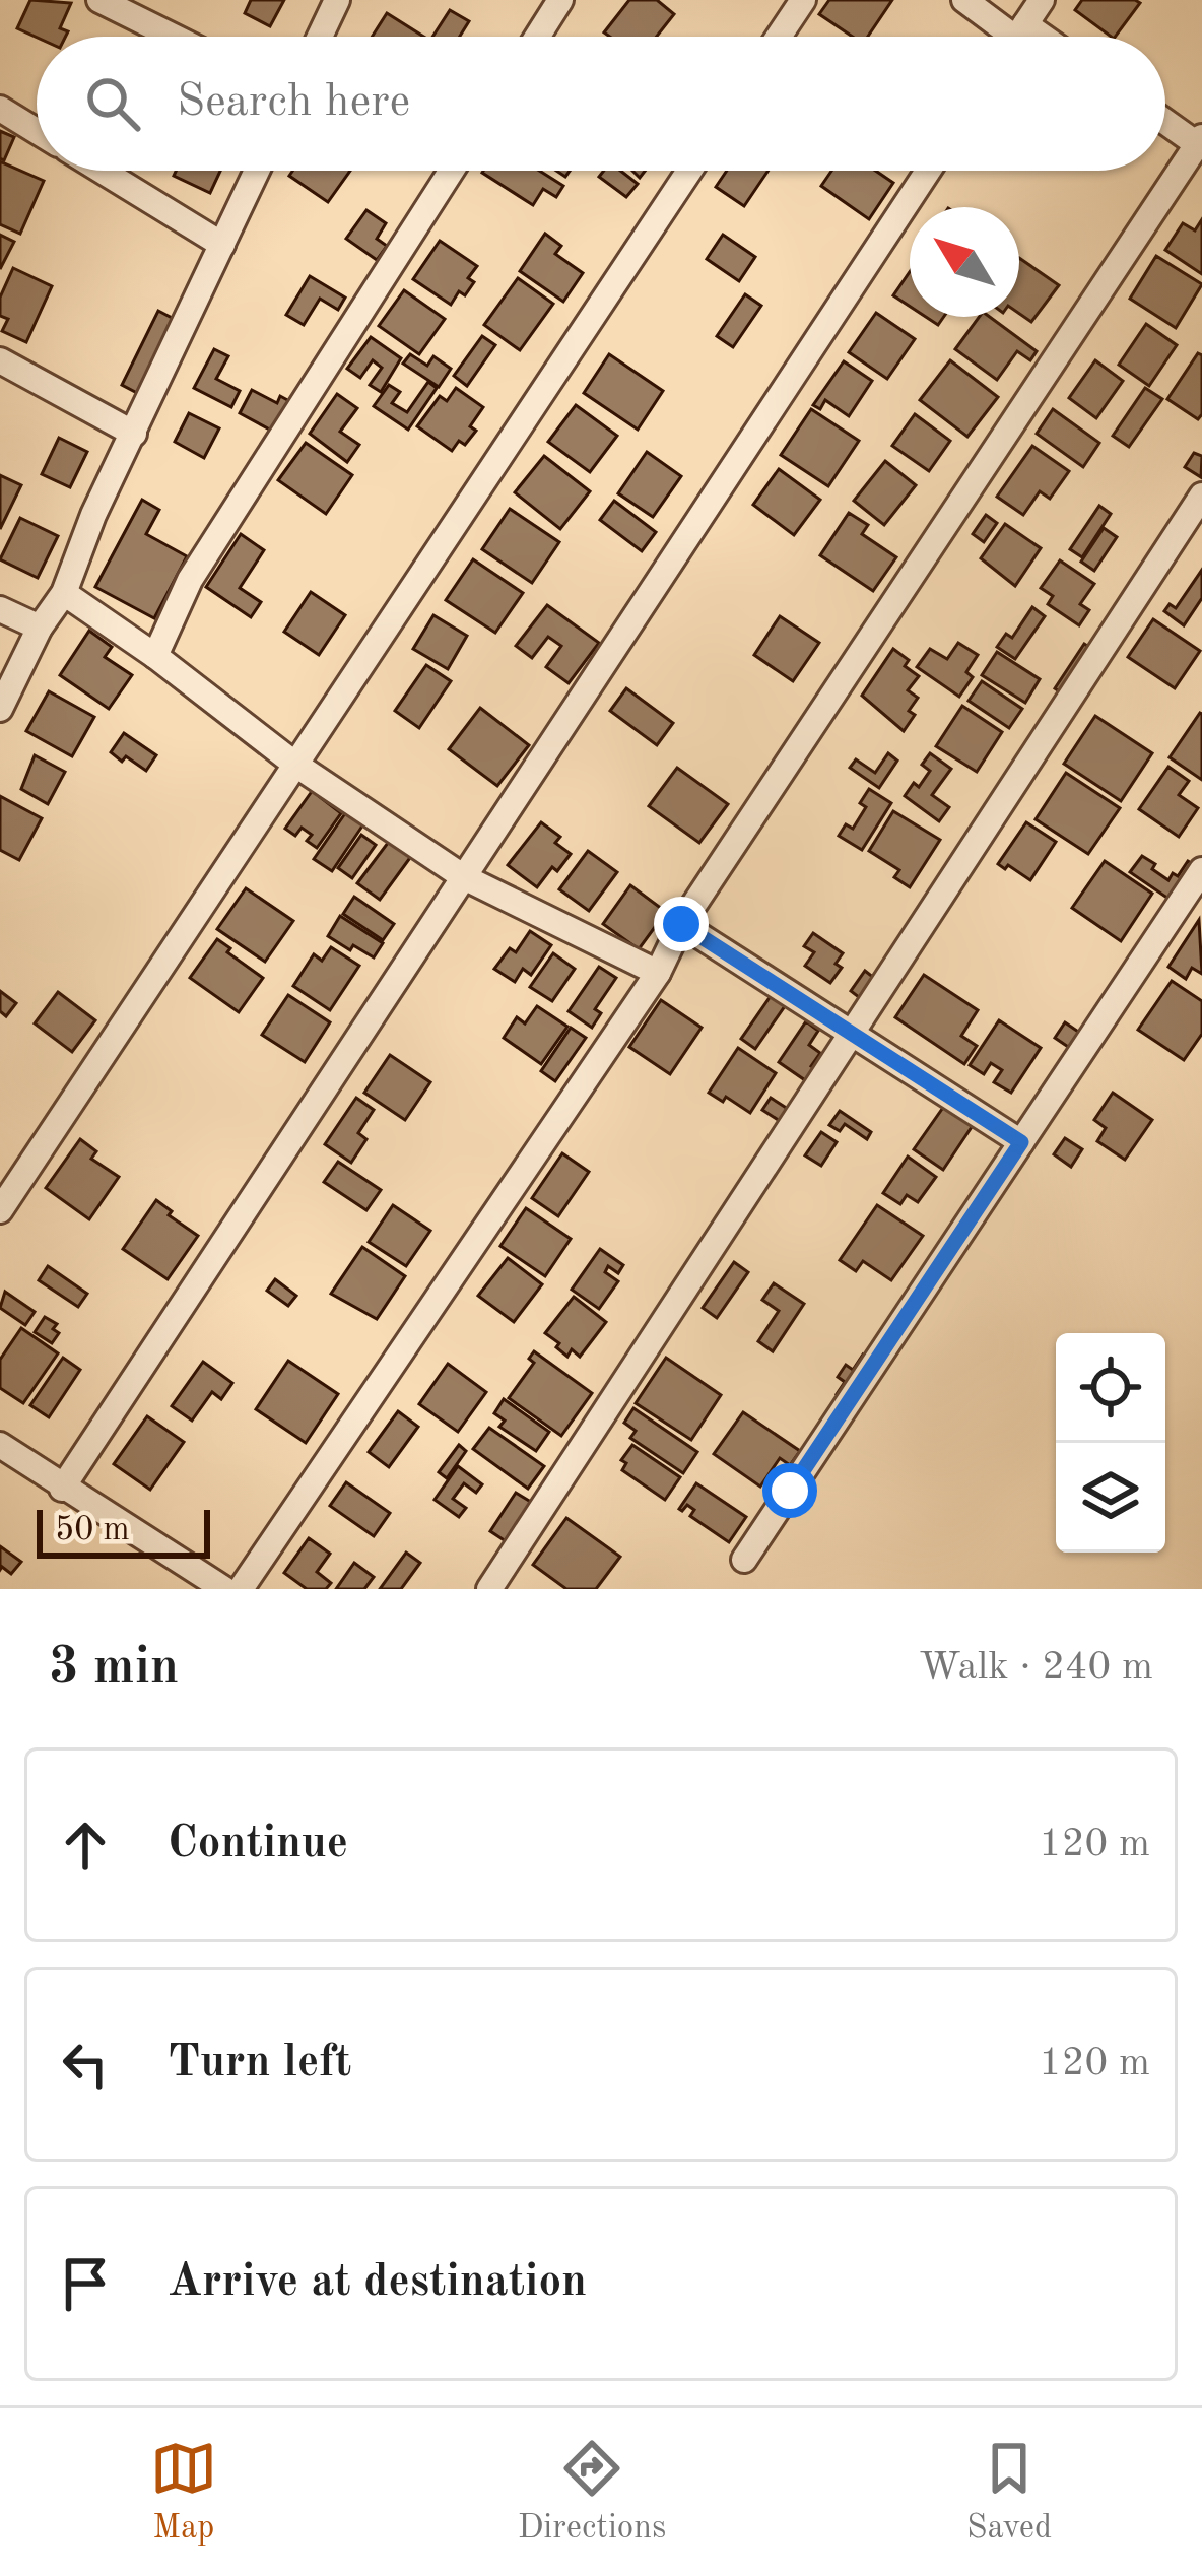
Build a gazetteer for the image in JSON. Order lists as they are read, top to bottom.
{
  "scale_bar": "50 m",
  "north": "top left",
  "page": {
    "search": "Search here",
    "scale": "50 m",
    "heading": ["3 min", "Walk · 240 m"],
    "list": [
      ["Continue", "120 m"],
      ["Turn left", "120 m"],
      "Arrive at destination"
    ],
    "nav": ["Map", "Directions", "Saved"]
  }
}
